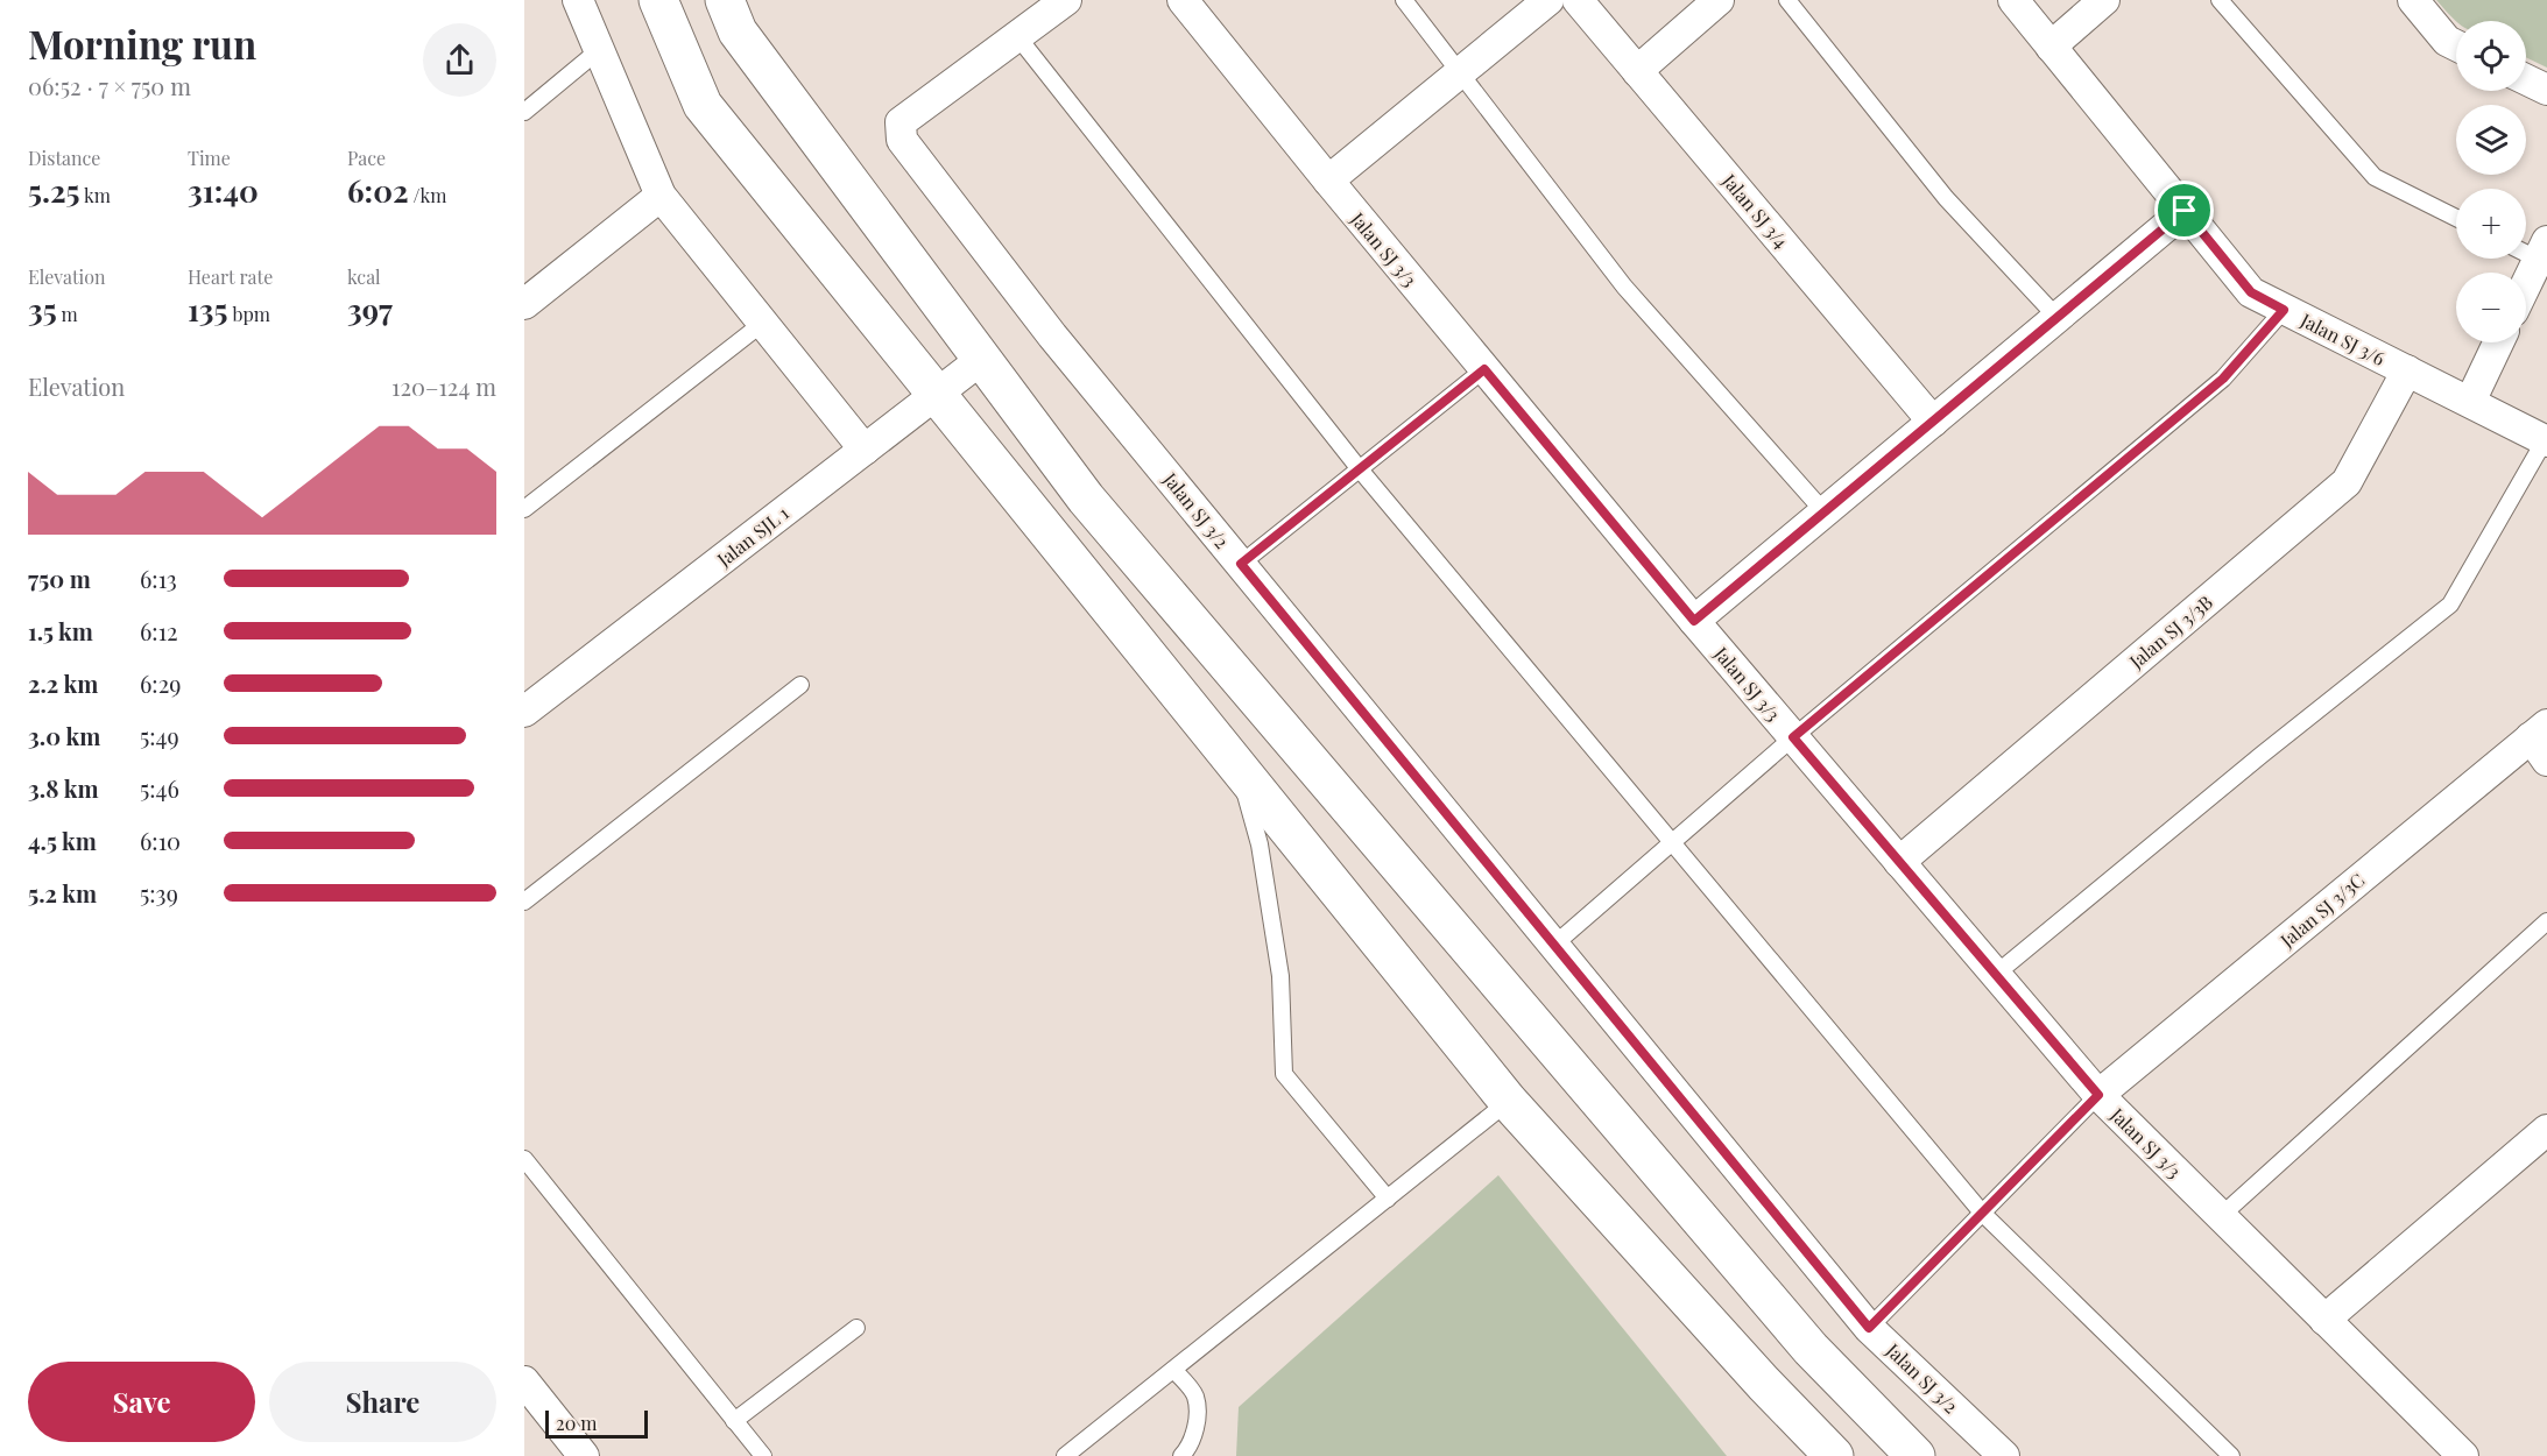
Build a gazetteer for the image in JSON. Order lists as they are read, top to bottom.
{
  "streets": {
    "street": [
      "Jalan SJ 3/4",
      "Jalan SJ 3/3",
      "Jalan SJ 3/6",
      "Jalan SJ 3/2",
      "Jalan SJL 1",
      "Jalan SJ 3/3B",
      "Jalan SJ 3/3C"
    ]
  },
  "crossings": [
    ["Jalan SJ 3/3", "Jalan SJ 3/3B"],
    ["Jalan SJ 3/3", "Jalan SJ 3/3C"],
    ["Jalan SJ 3/6", "Jalan SJ 3/3B"]
  ],
  "scale_bar": "20 m",
  "page": {
    "heading": ["Morning run", "06:52 · 7 × 750 m"],
    "map_buttons": ["+", "−"],
    "stats": [
      ["Distance", "5.25 km"],
      ["Time", "31:40"],
      ["Pace", "6:02 /km"],
      ["Elevation", "35 m"],
      ["Heart rate", "135 bpm"],
      ["kcal", "397"]
    ],
    "chart": ["Elevation", "120–124 m"],
    "list": [
      {
        "name": "750 m",
        "note": "6:13"
      },
      {
        "name": "1.5 km",
        "note": "6:12"
      },
      {
        "name": "2.2 km",
        "note": "6:29"
      },
      {
        "name": "3.0 km",
        "note": "5:49"
      },
      {
        "name": "3.8 km",
        "note": "5:46"
      },
      {
        "name": "4.5 km",
        "note": "6:10"
      },
      {
        "name": "5.2 km",
        "note": "5:39"
      }
    ],
    "buttons": ["Save", "Share"],
    "scale": "20 m"
  }
}
